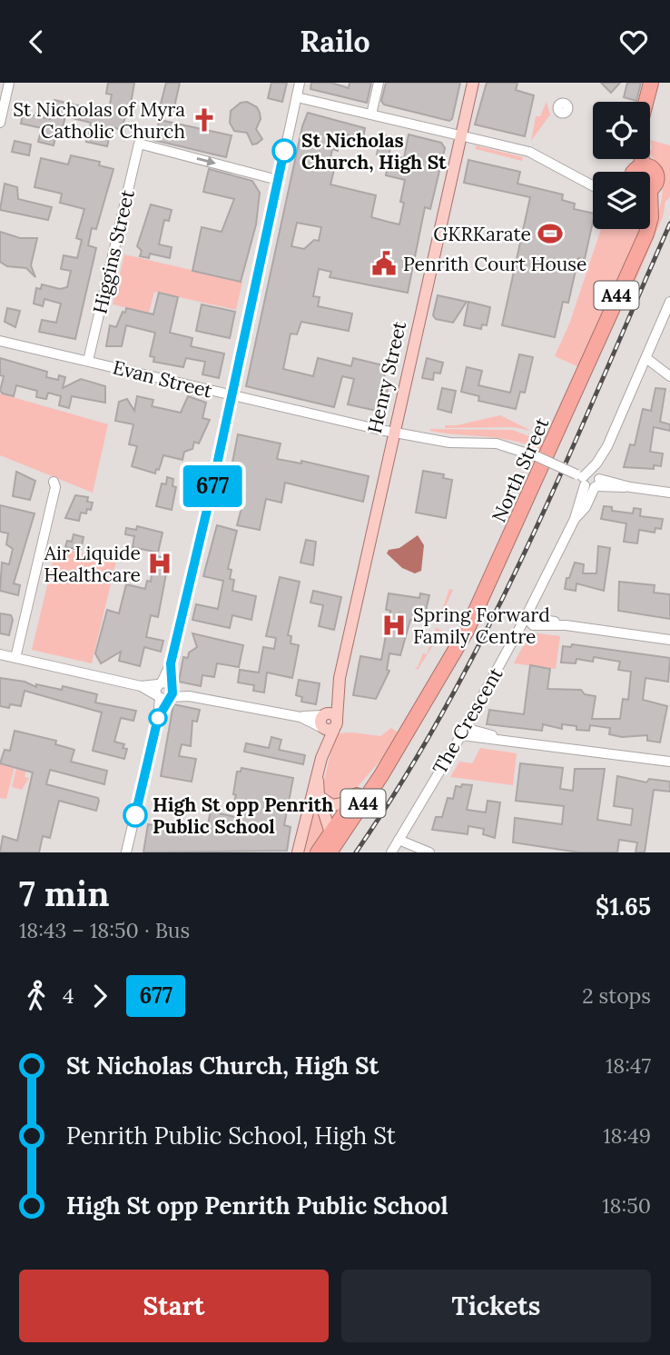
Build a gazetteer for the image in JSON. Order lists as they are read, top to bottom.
{
  "streets": {
    "highway": ["A44", "North Street"],
    "main road": ["Henry Street"],
    "street": ["Higgins Street", "Evan Street", "The Crescent"]
  },
  "crossings": [
    ["Higgins Street", "Evan Street"],
    ["A44", "North Street"],
    ["Henry Street", "Evan Street"],
    ["Evan Street", "The Crescent"]
  ],
  "places": {
    "church": ["St Nicholas of Myra Catholic Church"],
    "other": ["St Nicholas Church, High St", "High St opp Penrith Public School"],
    "sports": ["GKRKarate"],
    "public building": ["Penrith Court House"],
    "hospital": ["Air Liquide Healthcare", "Spring Forward Family Centre"]
  },
  "lines": ["bus line 677"],
  "page": {
    "header": "Railo",
    "on_map": "677",
    "heading": ["7 min", "18:43 – 18:50 · Bus", "$1.65"],
    "legs": ["4", "677", "2 stops"],
    "list": [
      {
        "name": "St Nicholas Church, High St",
        "value": "18:47"
      },
      {
        "name": "Penrith Public School, High St",
        "value": "18:49"
      },
      {
        "name": "High St opp Penrith Public School",
        "value": "18:50"
      }
    ],
    "buttons": ["Start", "Tickets"]
  }
}
